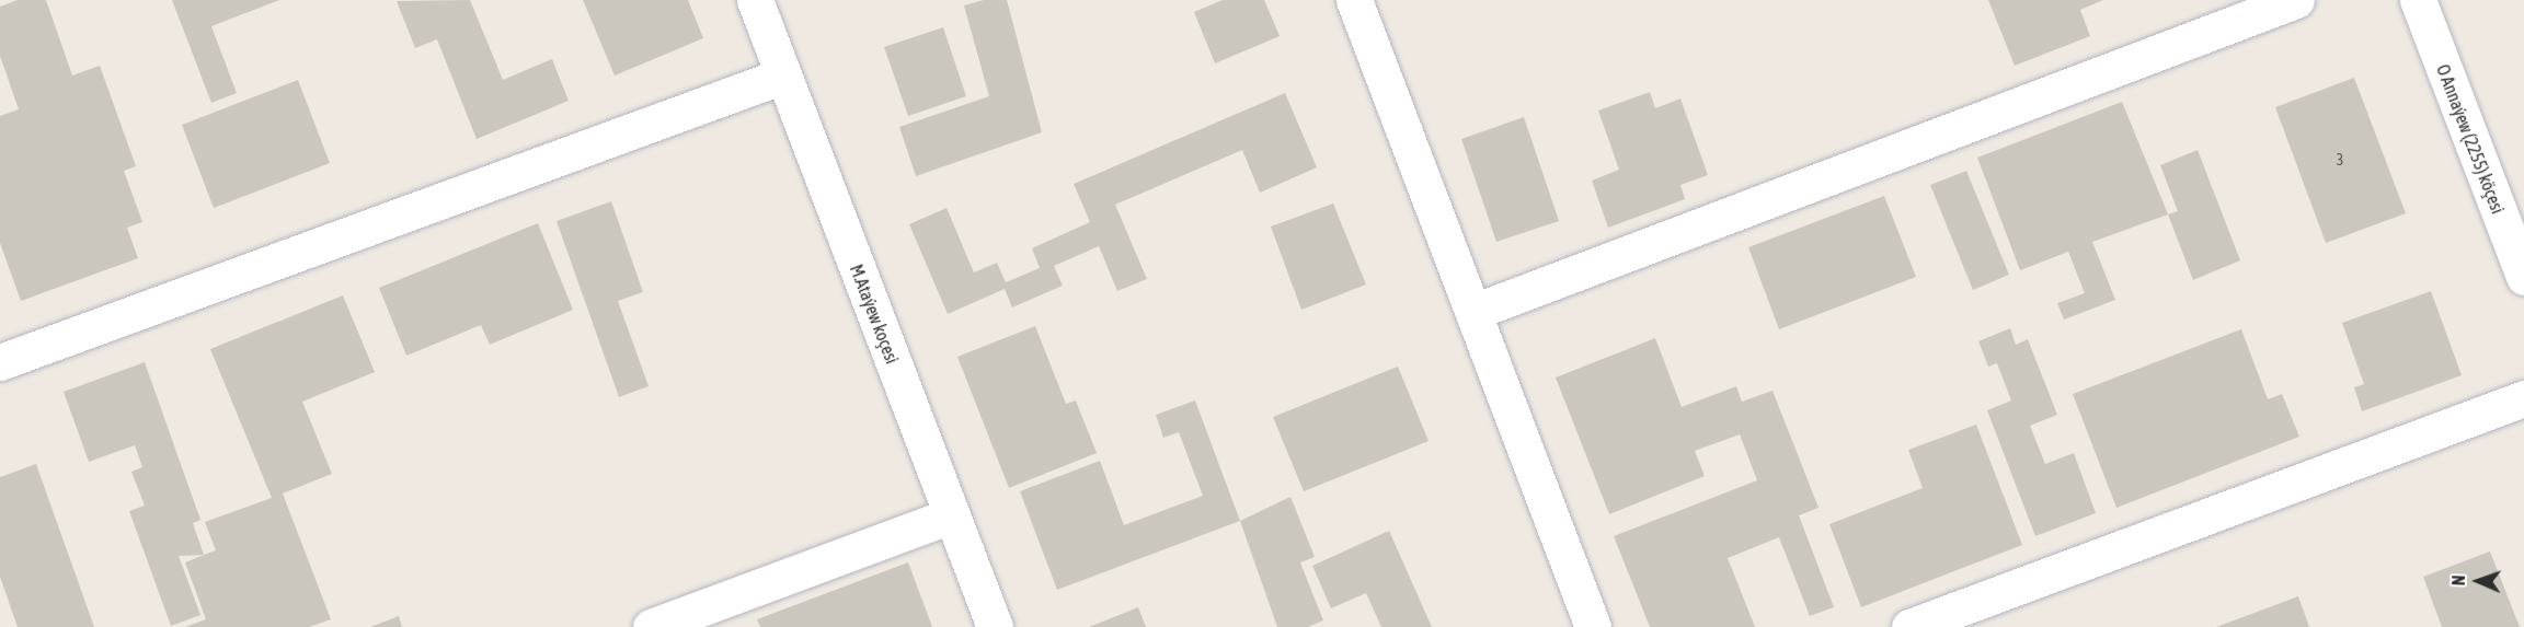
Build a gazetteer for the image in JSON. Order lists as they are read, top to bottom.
{
  "streets": {
    "street": ["O Annaýew (2255) köçesi", "M.Ataýew koçesi"]
  },
  "house_numbers": ["3"],
  "north": "left"
}
